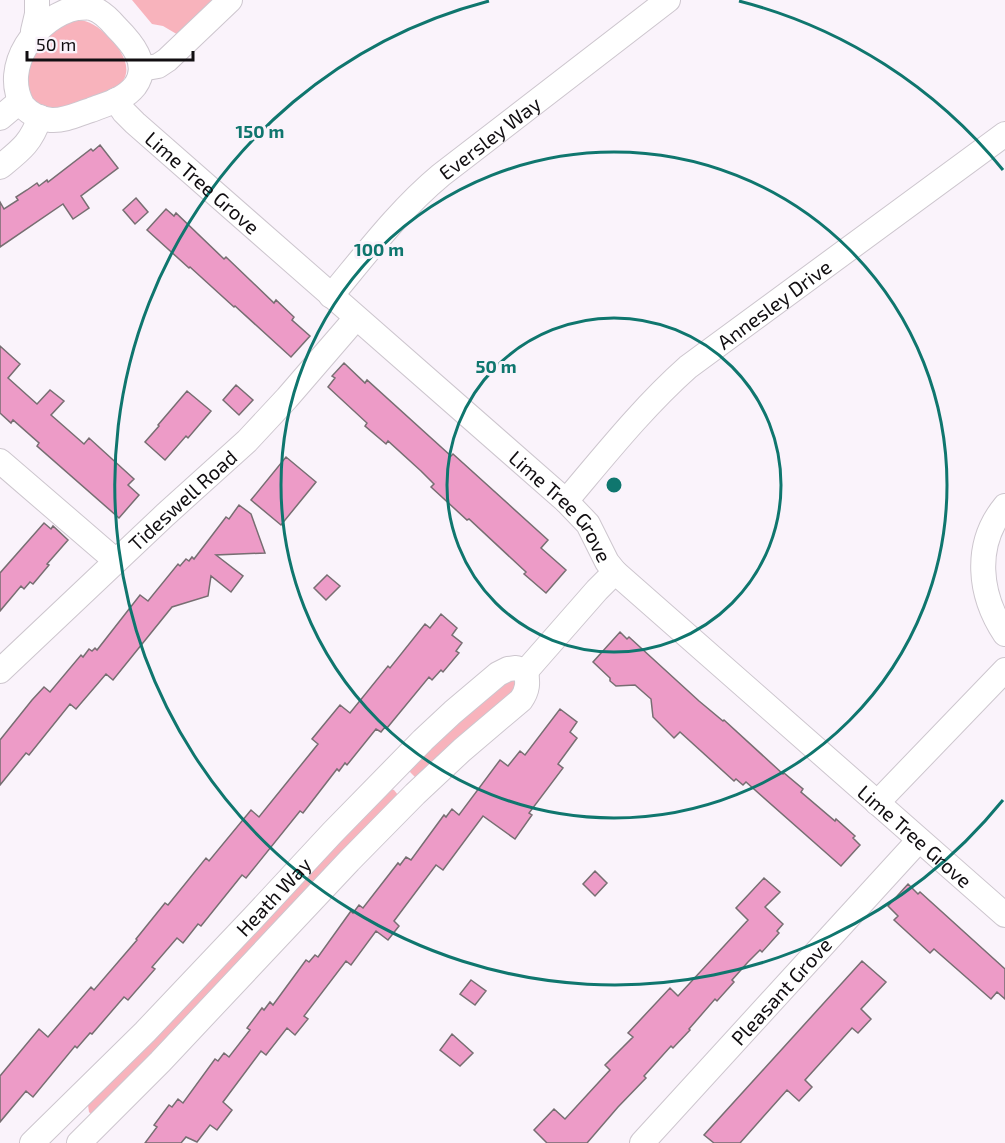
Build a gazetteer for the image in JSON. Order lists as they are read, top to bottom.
{
  "streets": {
    "street": [
      "Eversley Way",
      "Lime Tree Grove",
      "Annesley Drive",
      "Tideswell Road",
      "Heath Way",
      "Pleasant Grove"
    ]
  },
  "crossings": [
    ["Eversley Way", "Lime Tree Grove"],
    ["Lime Tree Grove", "Annesley Drive"],
    ["Lime Tree Grove", "Tideswell Road"],
    ["Lime Tree Grove", "Pleasant Grove"]
  ],
  "scale_bar": "50 m",
  "rings": ["150 m", "100 m", "50 m"]
}
